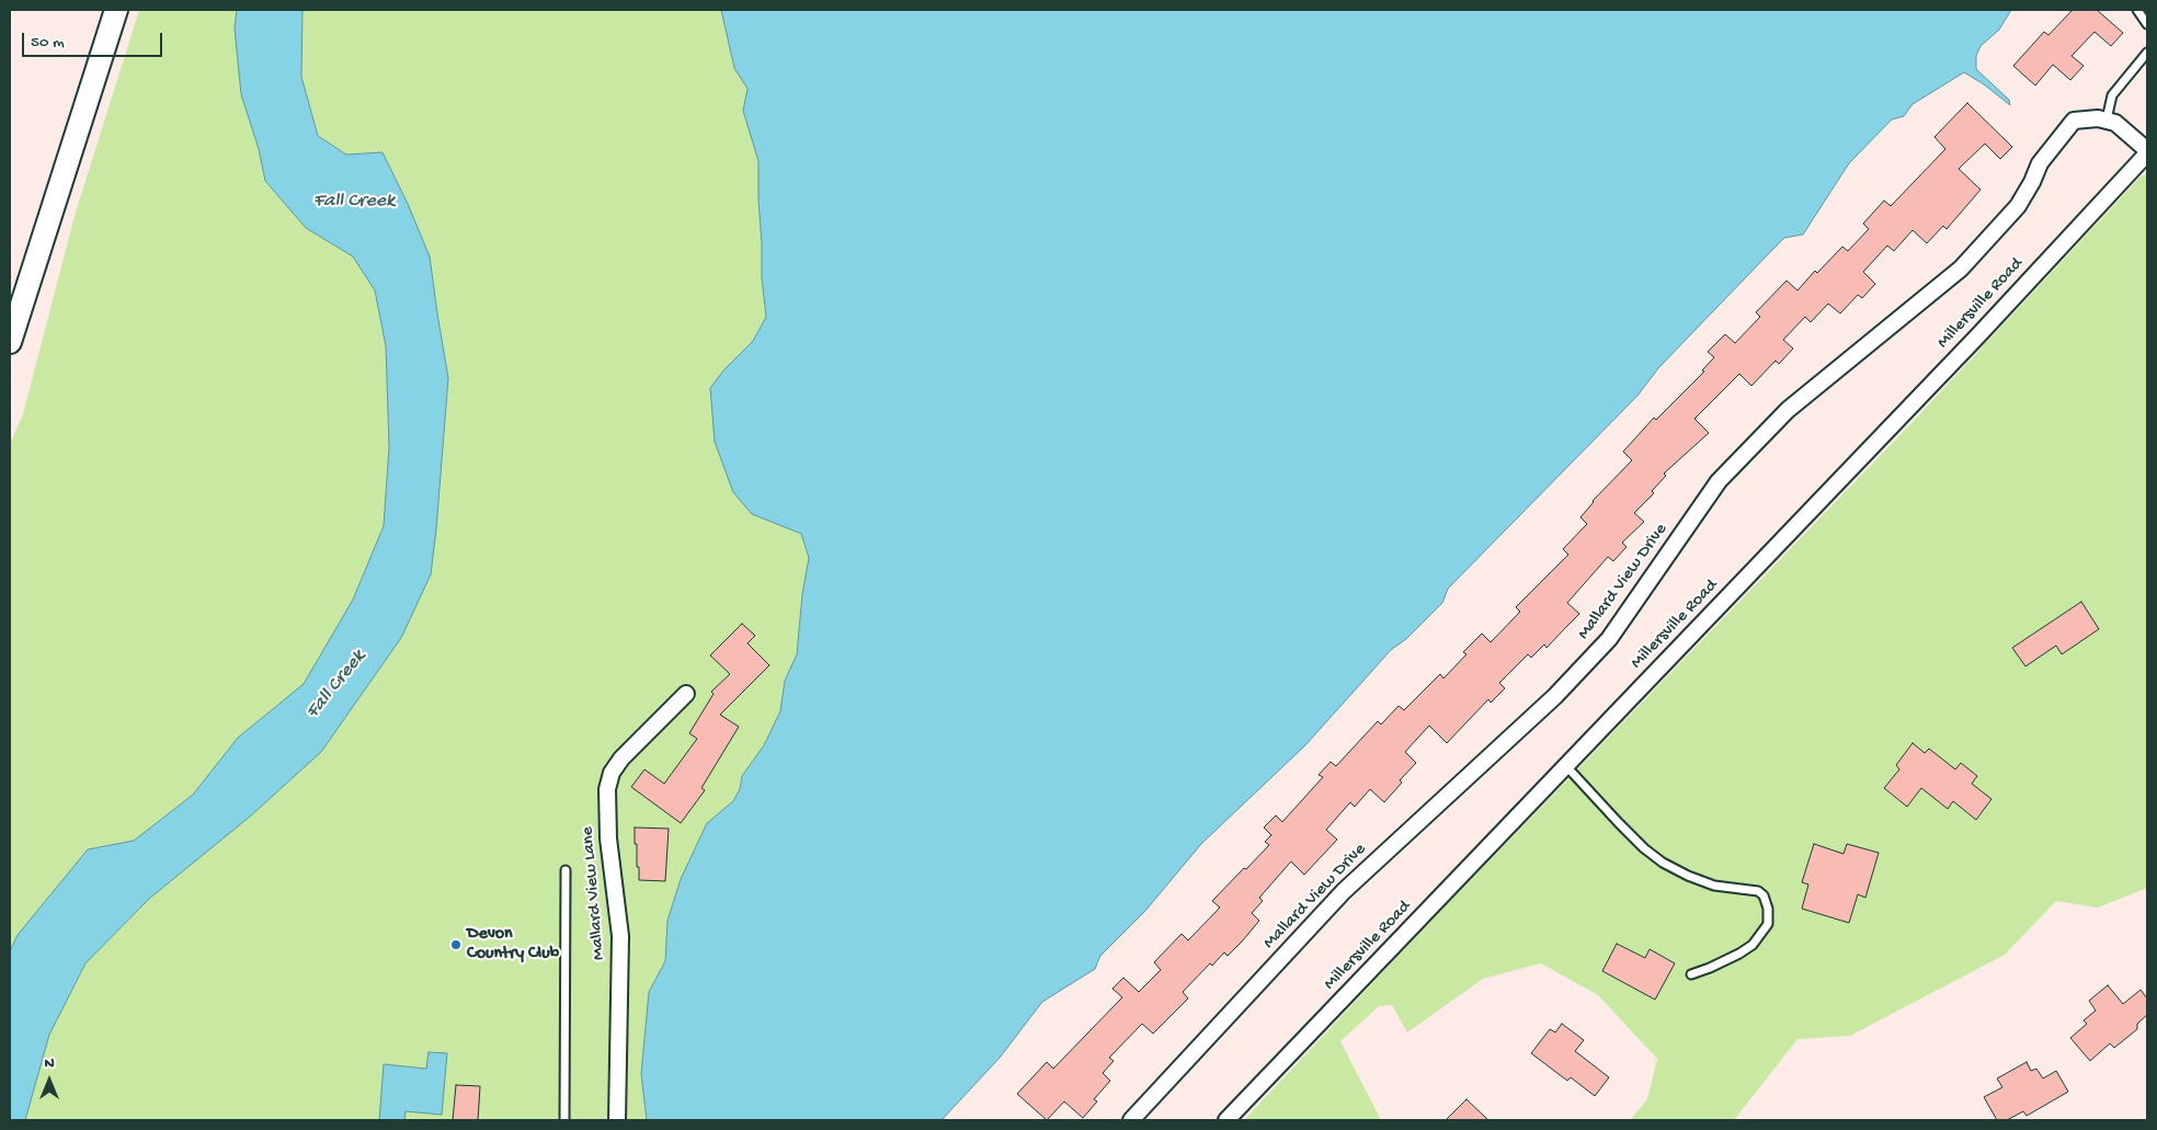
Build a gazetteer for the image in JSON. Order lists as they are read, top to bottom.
{
  "streets": {
    "street": ["Millersville Road", "Mallard View Drive", "Mallard View Lane"]
  },
  "water": ["Fall Creek"],
  "places": ["Devon Country Club"],
  "scale_bar": "50 m",
  "north": "top"
}
